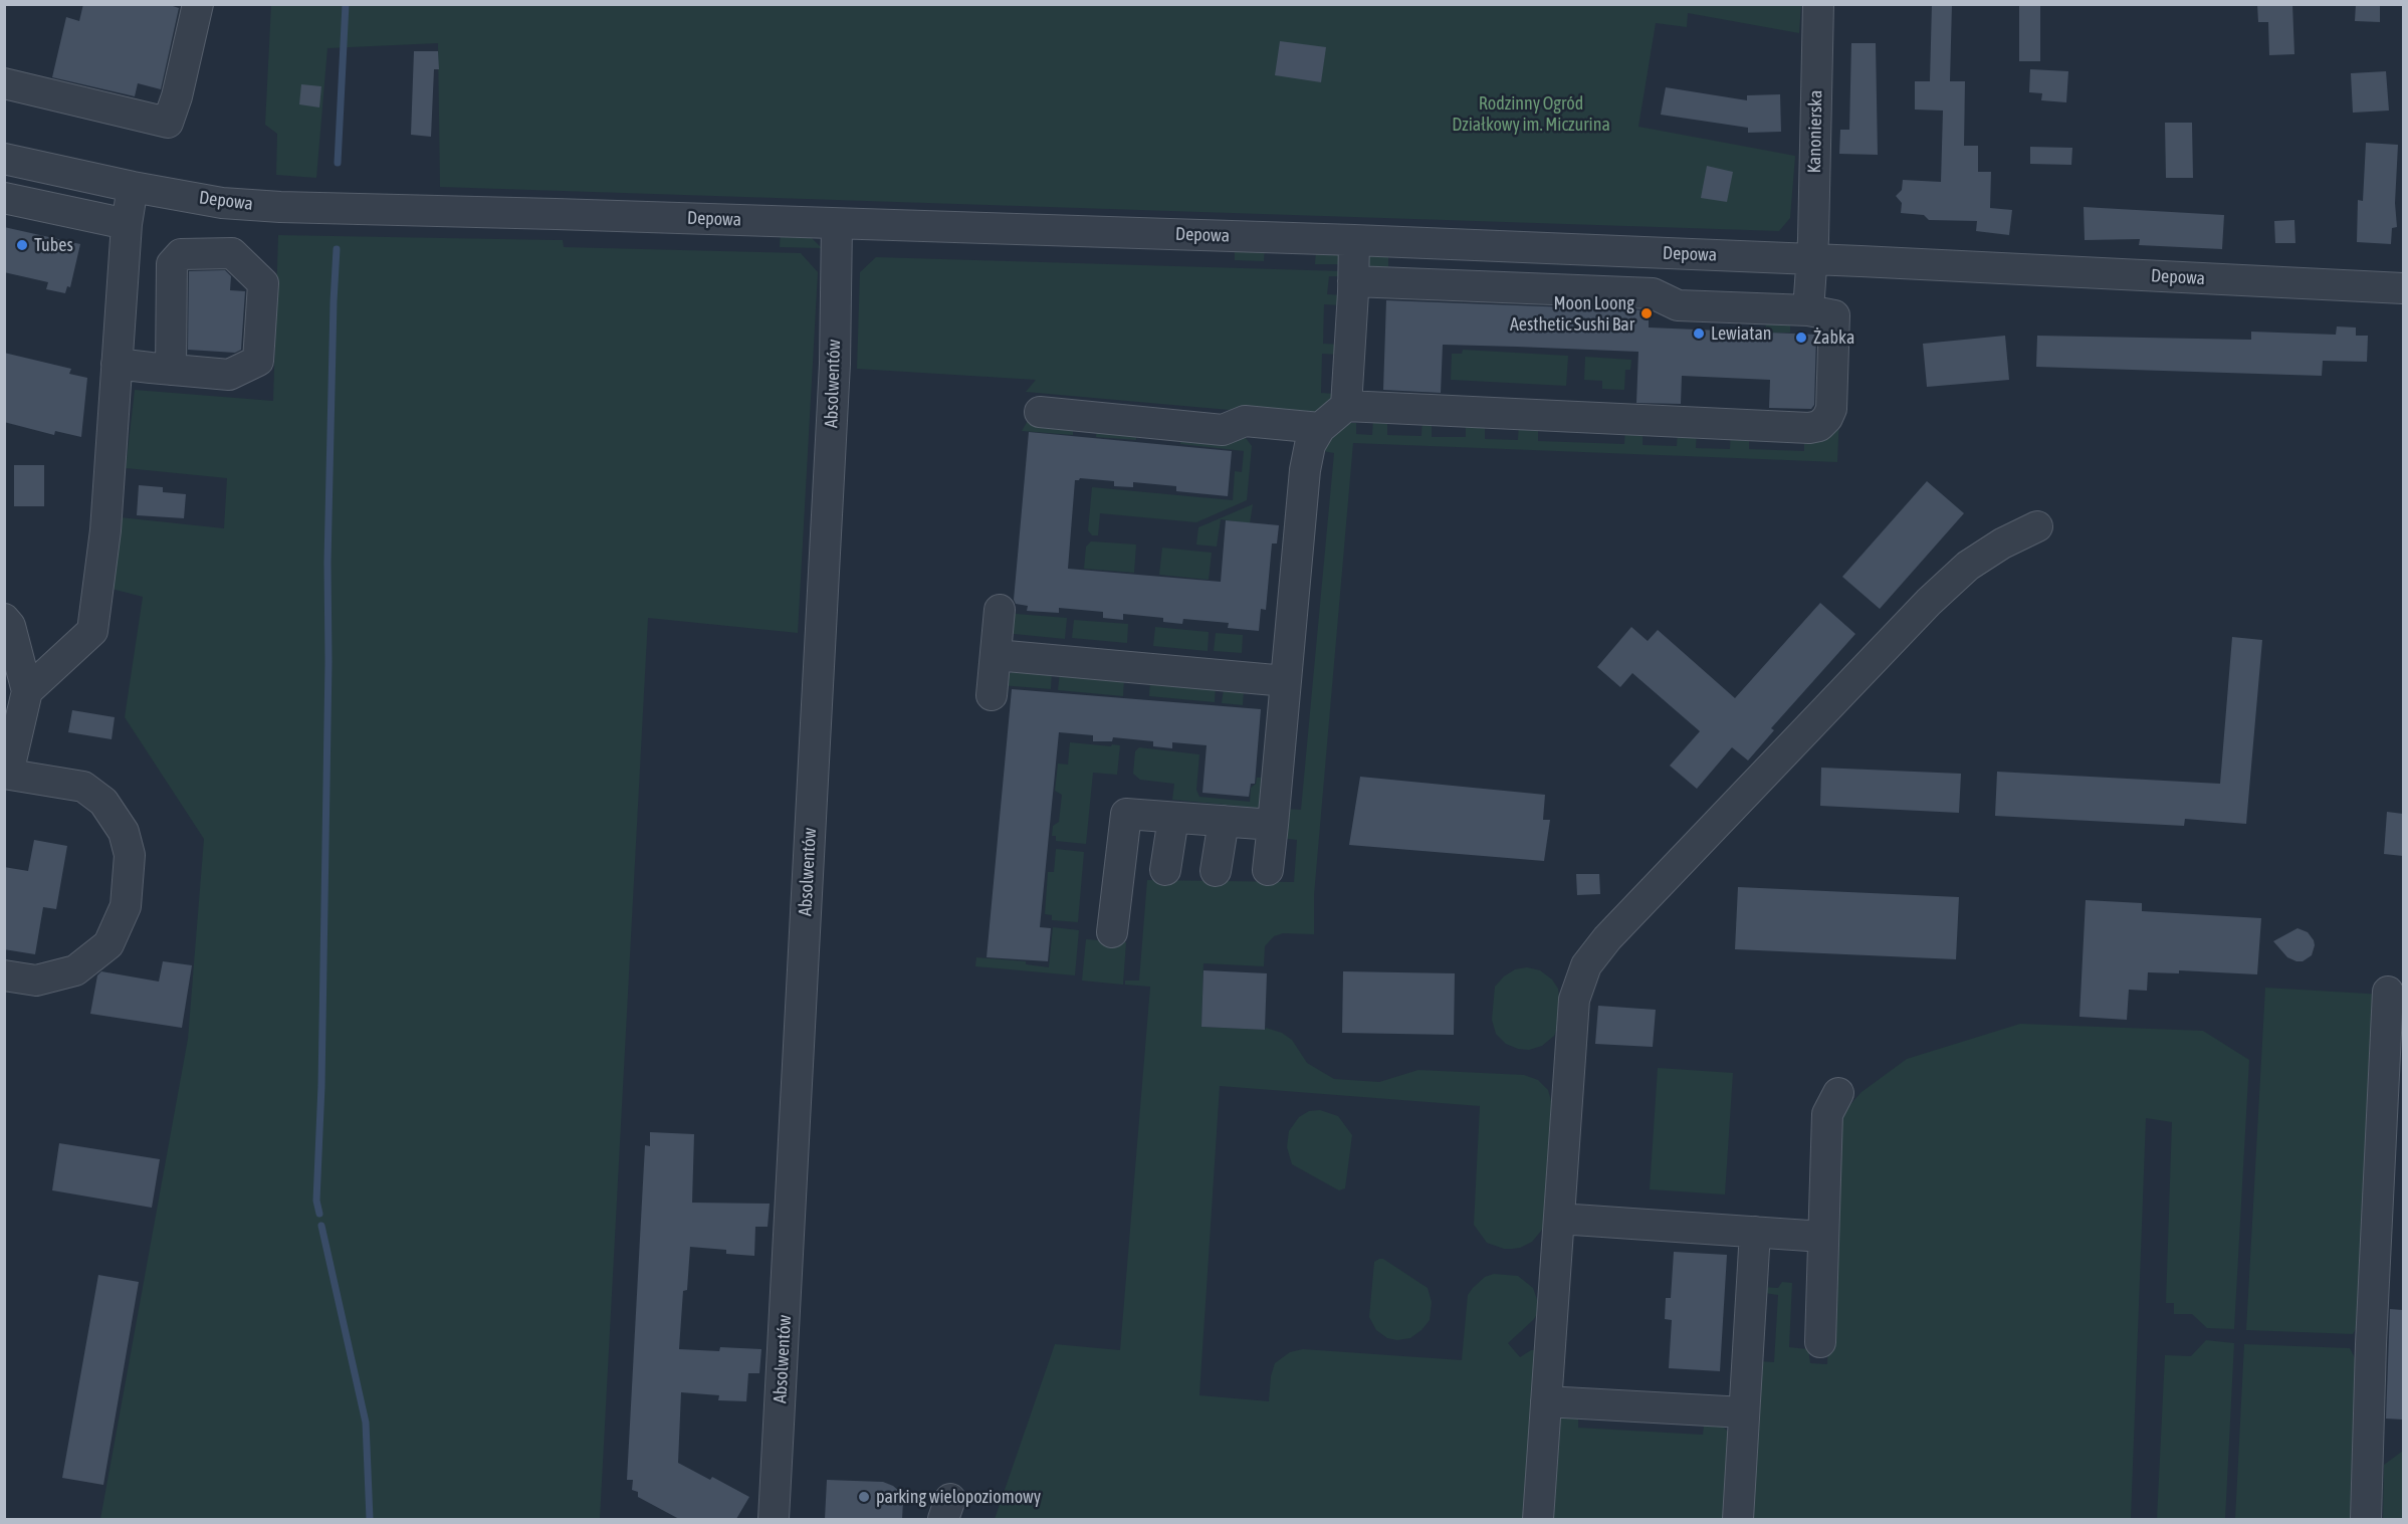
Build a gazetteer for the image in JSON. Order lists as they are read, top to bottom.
{
  "streets": {
    "street": ["Kanonierska", "Depowa", "Absolwentów"]
  },
  "crossings": [
    ["Kanonierska", "Depowa"],
    ["Depowa", "Absolwentów"]
  ],
  "parks": ["Rodzinny Ogród Działkowy im. Miczurina"],
  "places": [
    "Tubes",
    "Moon Loong Aesthetic Sushi Bar",
    "Lewiatan",
    "Żabka",
    "parking wielopoziomowy"
  ]
}
